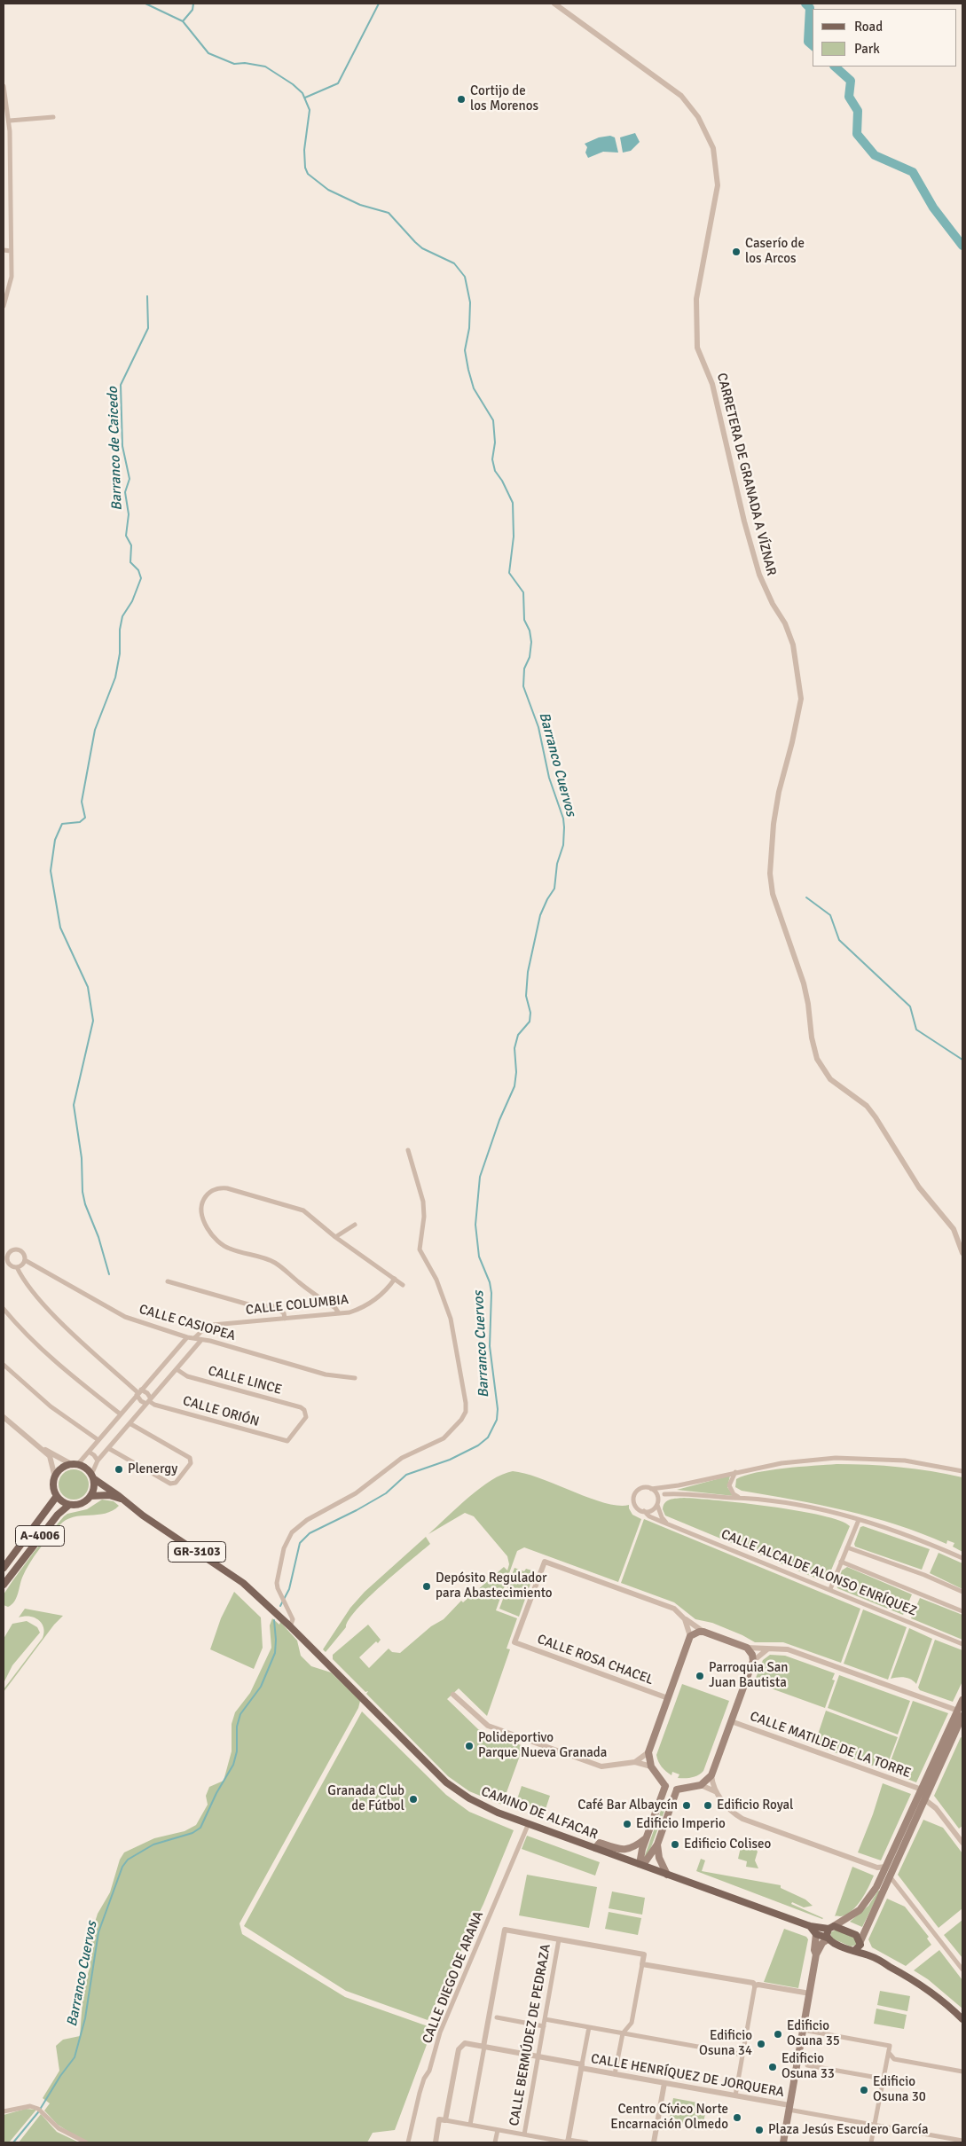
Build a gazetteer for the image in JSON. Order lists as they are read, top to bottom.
{
  "streets": {
    "main road": ["A-4006", "GR-3103", "CAMINO DE ALFACAR"],
    "street": [
      "CARRETERA DE GRANADA A VÍZNAR",
      "CALLE COLUMBIA",
      "CALLE CASIOPEA",
      "CALLE LINCE",
      "CALLE ORIÓN",
      "CALLE ALCALDE ALONSO ENRÍQUEZ",
      "CALLE ROSA CHACEL",
      "CALLE MATILDE DE LA TORRE",
      "CALLE DIEGO DE ARANA",
      "CALLE BERMÚDEZ DE PEDRAZA",
      "CALLE HENRÍQUEZ DE JORQUERA"
    ]
  },
  "crossings": [
    ["CALLE COLUMBIA", "CALLE CASIOPEA"],
    ["CALLE LINCE", "CALLE ORIÓN"],
    ["A-4006", "GR-3103"],
    ["GR-3103", "CAMINO DE ALFACAR"],
    ["CAMINO DE ALFACAR", "CALLE DIEGO DE ARANA"],
    ["CALLE BERMÚDEZ DE PEDRAZA", "CALLE HENRÍQUEZ DE JORQUERA"]
  ],
  "water": ["Barranco de Caicedo", "Barranco Cuervos"],
  "places": [
    "Cortijo de los Morenos",
    "Caserío de los Arcos",
    "Plenergy",
    "Depósito Regulador para Abastecimiento",
    "Parroquia San Juan Bautista",
    "Polideportivo Parque Nueva Granada",
    "Granada Club de Fútbol",
    "Café Bar Albaycín",
    "Edificio Royal",
    "Edificio Imperio",
    "Edificio Coliseo",
    "Edificio Osuna 35",
    "Edificio Osuna 34",
    "Edificio Osuna 33",
    "Edificio Osuna 30",
    "Centro Cívico Norte Encarnación Olmedo",
    "Plaza Jesús Escudero García"
  ],
  "legend": ["Road", "Park"]
}
